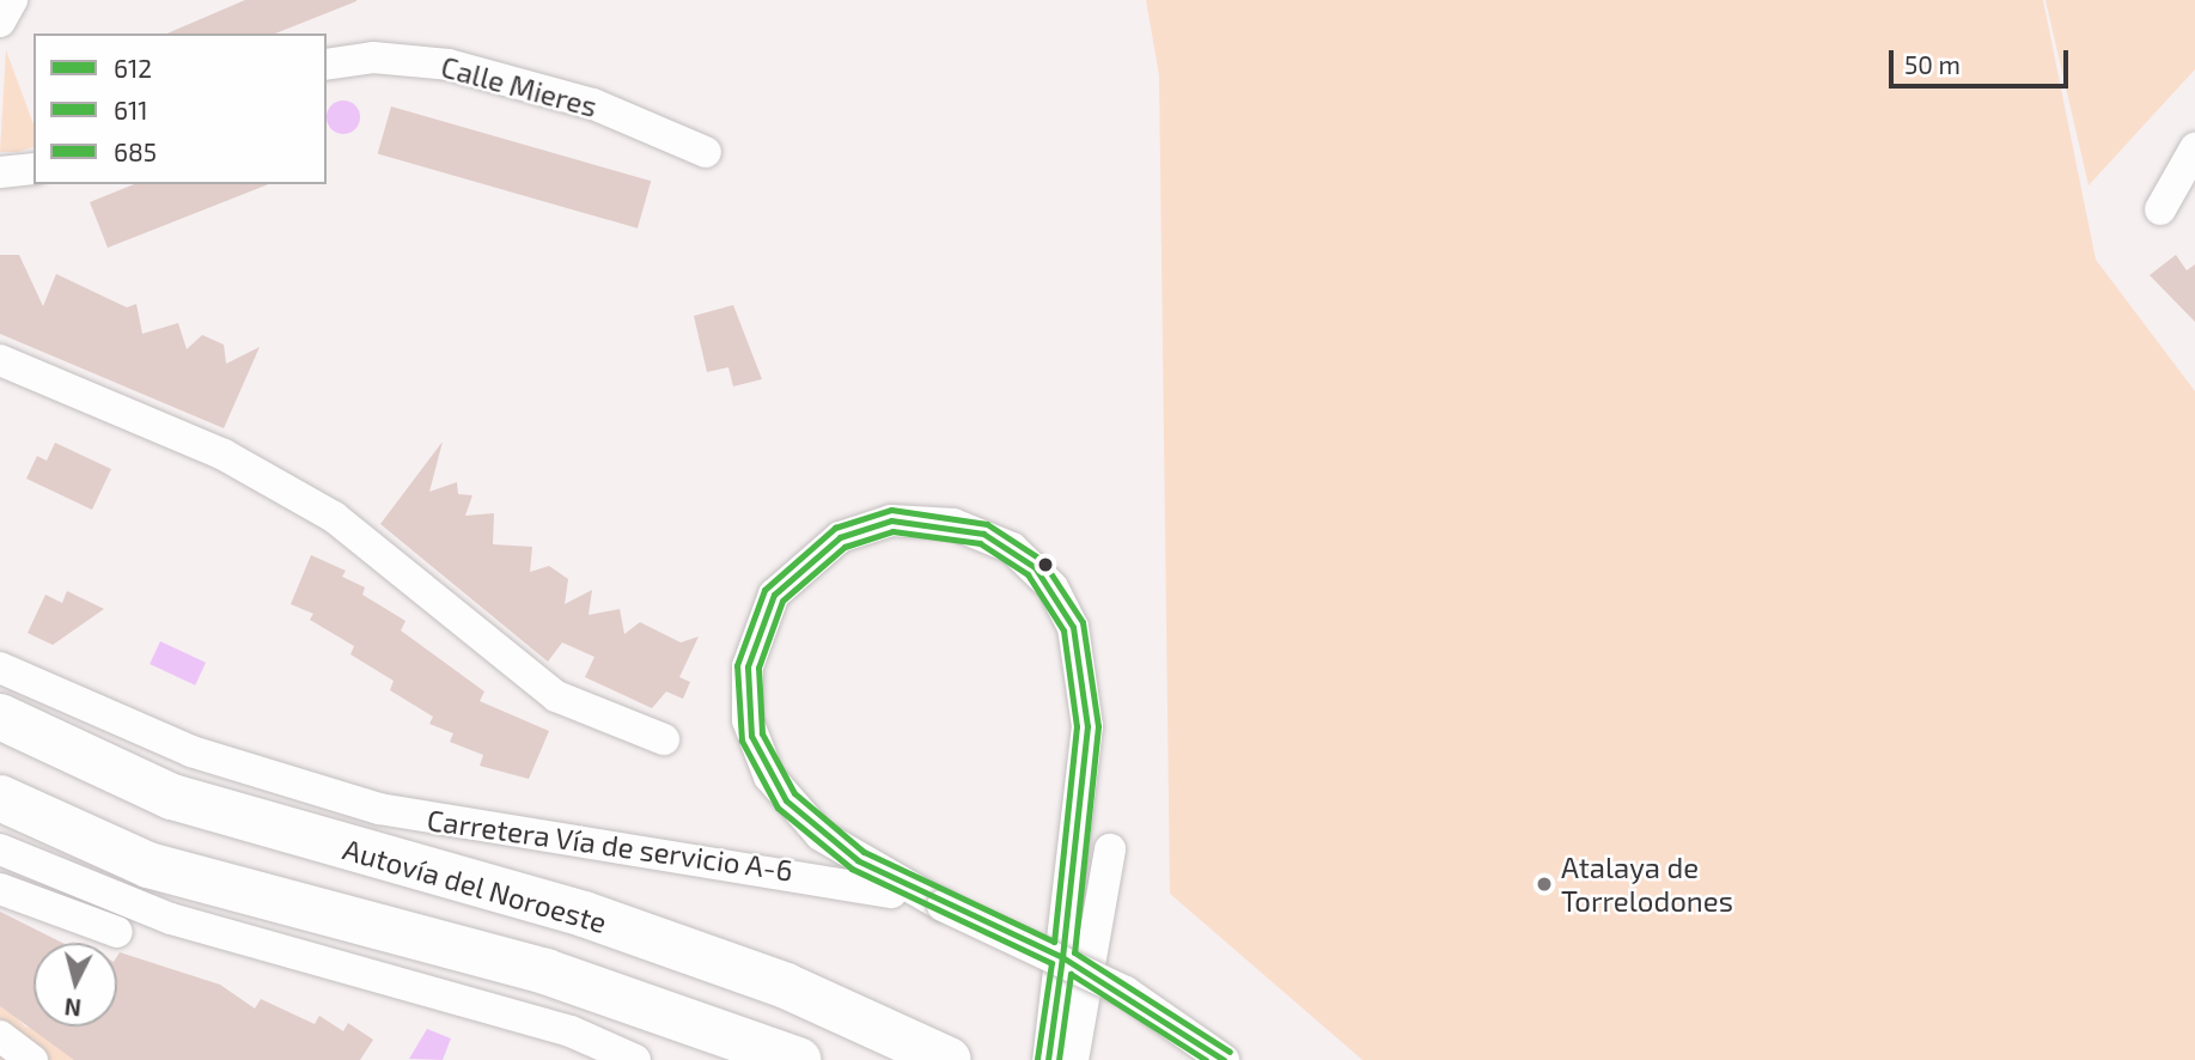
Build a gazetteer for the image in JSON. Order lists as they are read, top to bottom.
{
  "streets": {
    "highway": ["Autovía del Noroeste"],
    "street": ["Calle Mieres", "Carretera Vía de servicio A-6"]
  },
  "places": ["Atalaya de Torrelodones"],
  "lines": ["transit line 611", "transit line 612", "transit line 685"],
  "legend": ["612", "611", "685"],
  "scale_bar": "50 m",
  "north": "bottom"
}
